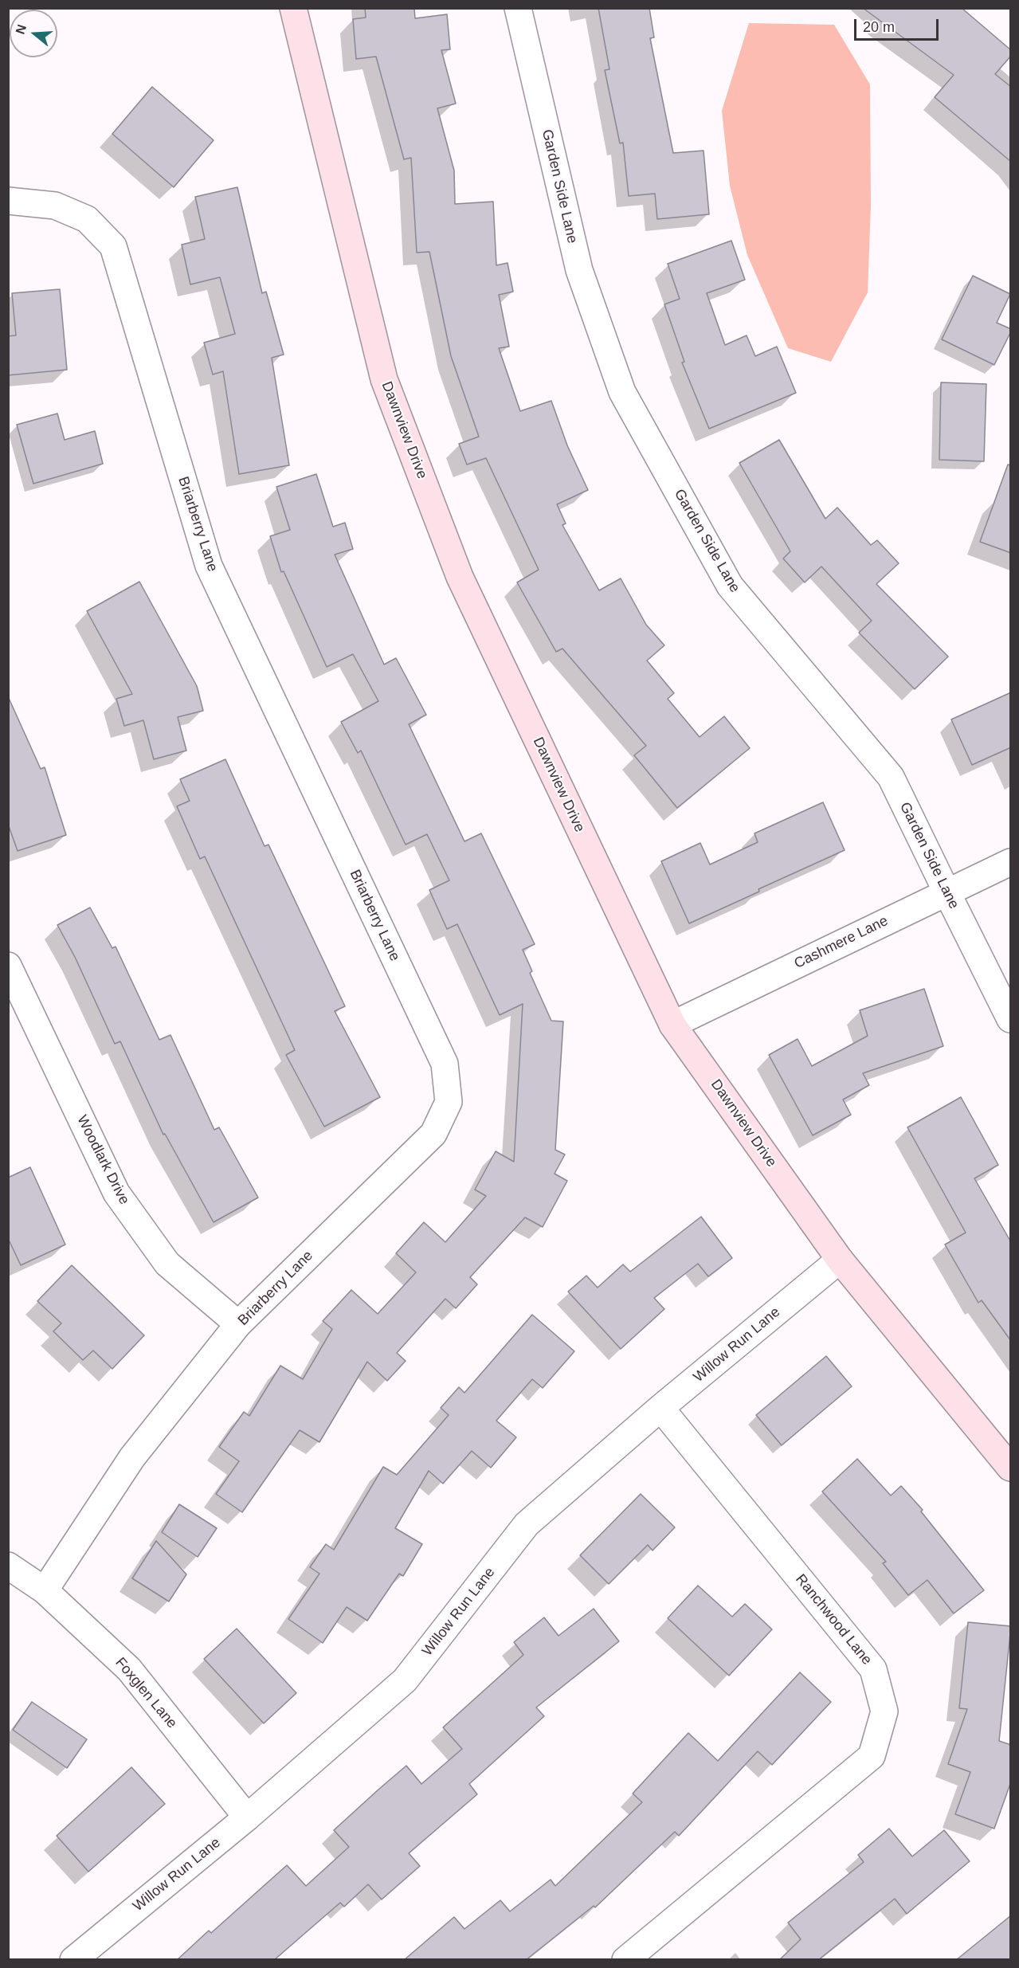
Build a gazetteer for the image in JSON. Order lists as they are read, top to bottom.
{
  "streets": {
    "street": [
      "Garden Side Lane",
      "Dawnview Drive",
      "Briarberry Lane",
      "Cashmere Lane",
      "Woodlark Drive",
      "Willow Run Lane",
      "Ranchwood Lane",
      "Foxglen Lane"
    ]
  },
  "crossings": [
    ["Garden Side Lane", "Cashmere Lane"],
    ["Dawnview Drive", "Cashmere Lane"],
    ["Dawnview Drive", "Willow Run Lane"],
    ["Briarberry Lane", "Woodlark Drive"],
    ["Briarberry Lane", "Foxglen Lane"],
    ["Willow Run Lane", "Ranchwood Lane"],
    ["Willow Run Lane", "Foxglen Lane"]
  ],
  "scale_bar": "20 m",
  "north": "left"
}
